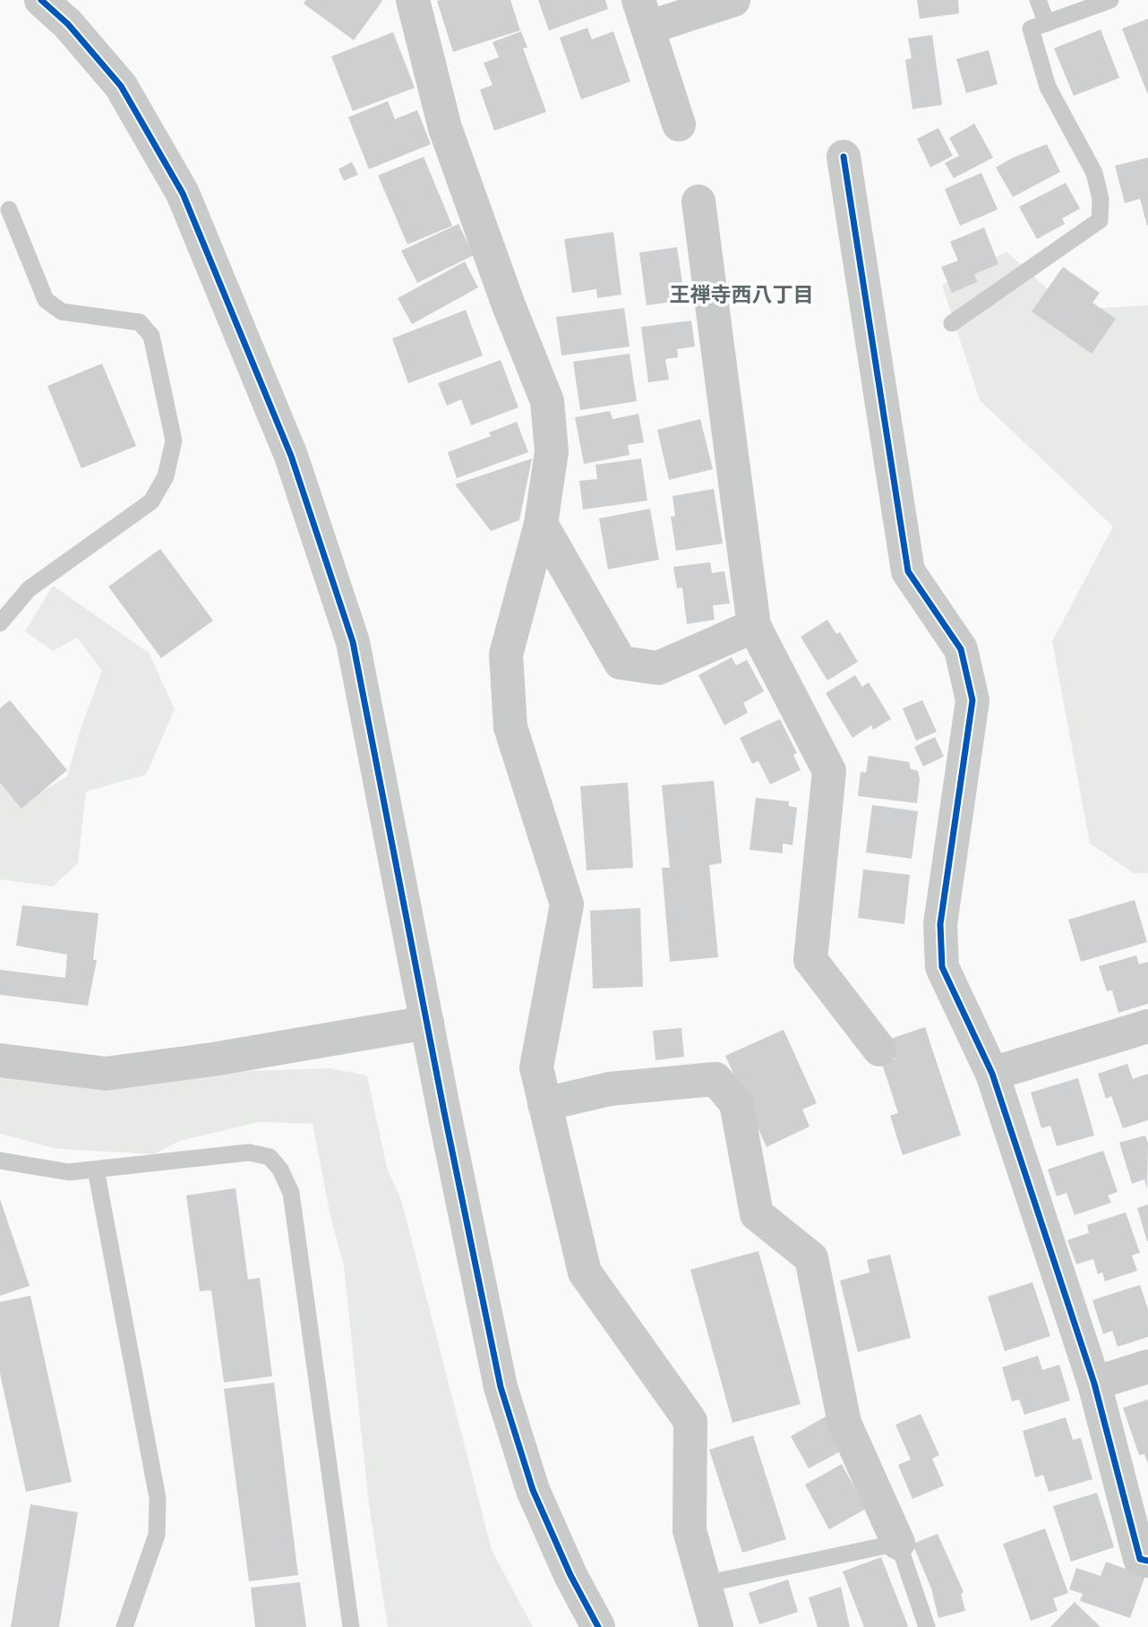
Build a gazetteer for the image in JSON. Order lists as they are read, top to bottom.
{
  "districts": ["王禅寺西八丁目"]
}
